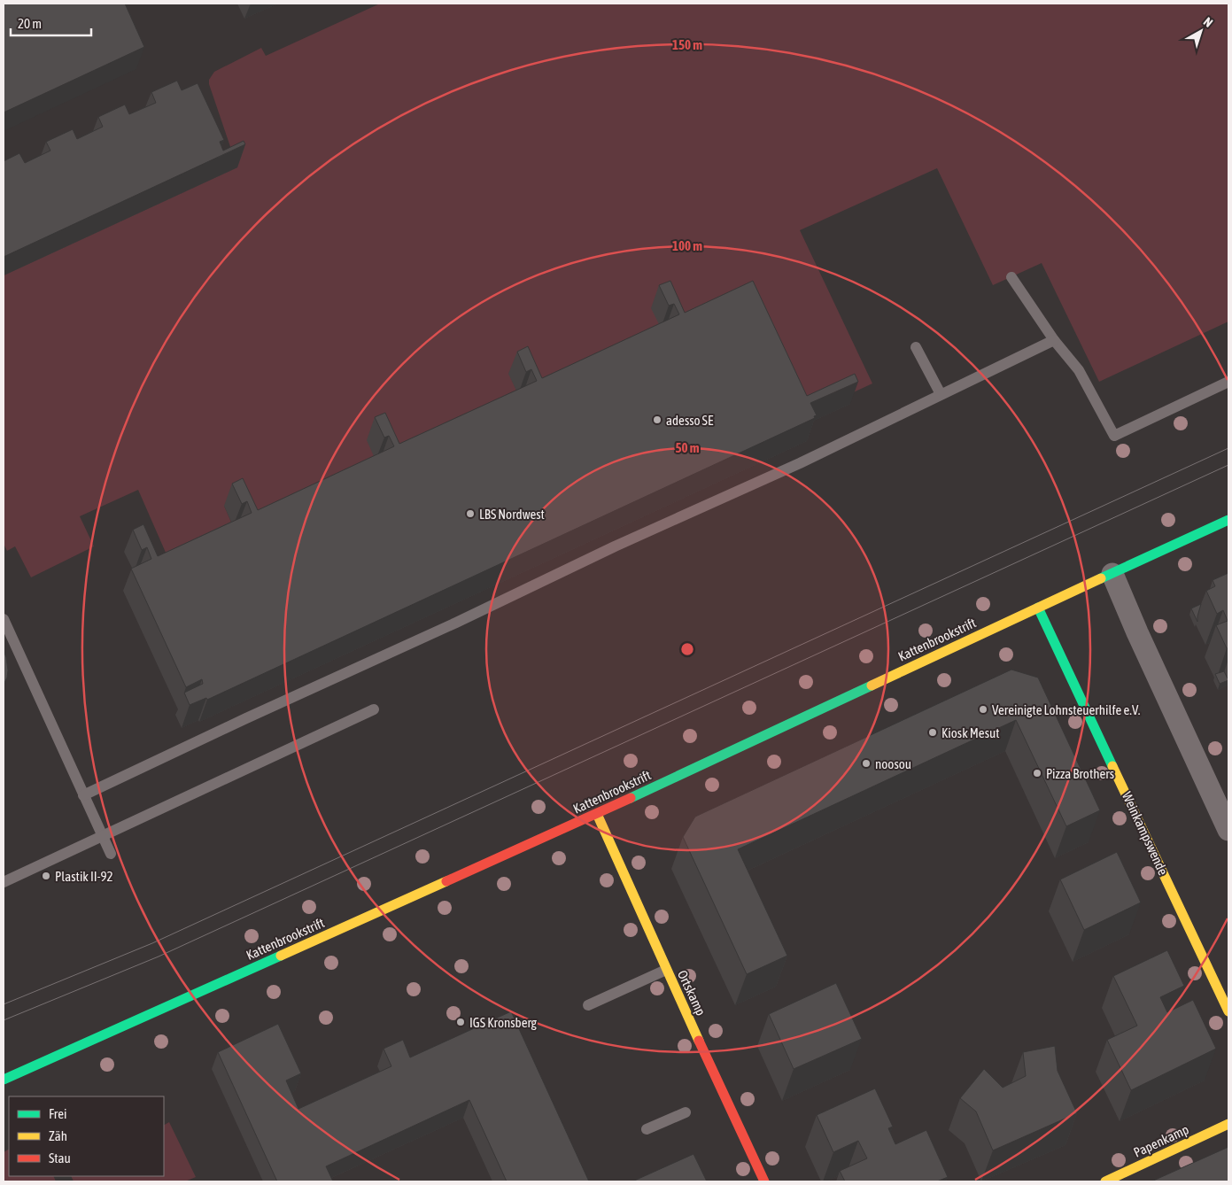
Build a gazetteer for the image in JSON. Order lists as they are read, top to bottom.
{
  "streets": {
    "main road": [
      "Kattenbrookstrift",
      "Weinkampswende",
      "Ortskamp",
      "Papenkamp"
    ]
  },
  "crossings": [
    ["Kattenbrookstrift", "Weinkampswende"],
    ["Kattenbrookstrift", "Ortskamp"]
  ],
  "places": [
    "adesso SE",
    "LBS Nordwest",
    "Vereinigte Lohnsteuerhilfe e.V.",
    "Kiosk Mesut",
    "noosou",
    "Pizza Brothers",
    "Plastik II-92",
    "IGS Kronsberg"
  ],
  "legend": ["Frei", "Zäh", "Stau"],
  "scale_bar": "20 m",
  "north": "top right",
  "rings": ["150 m", "100 m", "50 m"]
}
